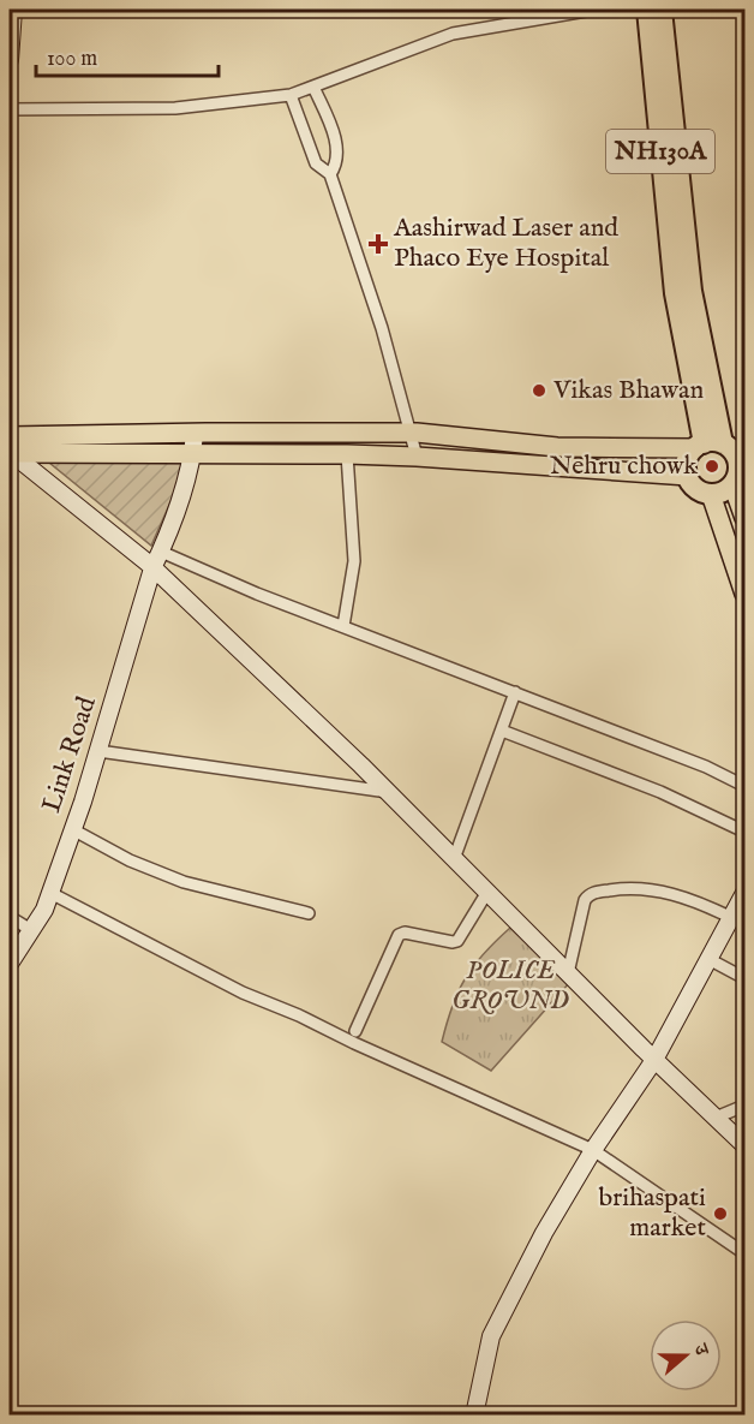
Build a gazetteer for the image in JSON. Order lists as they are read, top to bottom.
{
  "streets": {
    "highway": ["NH130A"],
    "street": ["Link Road"]
  },
  "parks": ["POLICE GROUND"],
  "places": {
    "health": ["Aashirwad Laser and Phaco Eye Hospital"],
    "other": ["Vikas Bhawan", "Nehru chowk", "brihaspati market"]
  },
  "scale_bar": "100 m",
  "north": "right"
}
